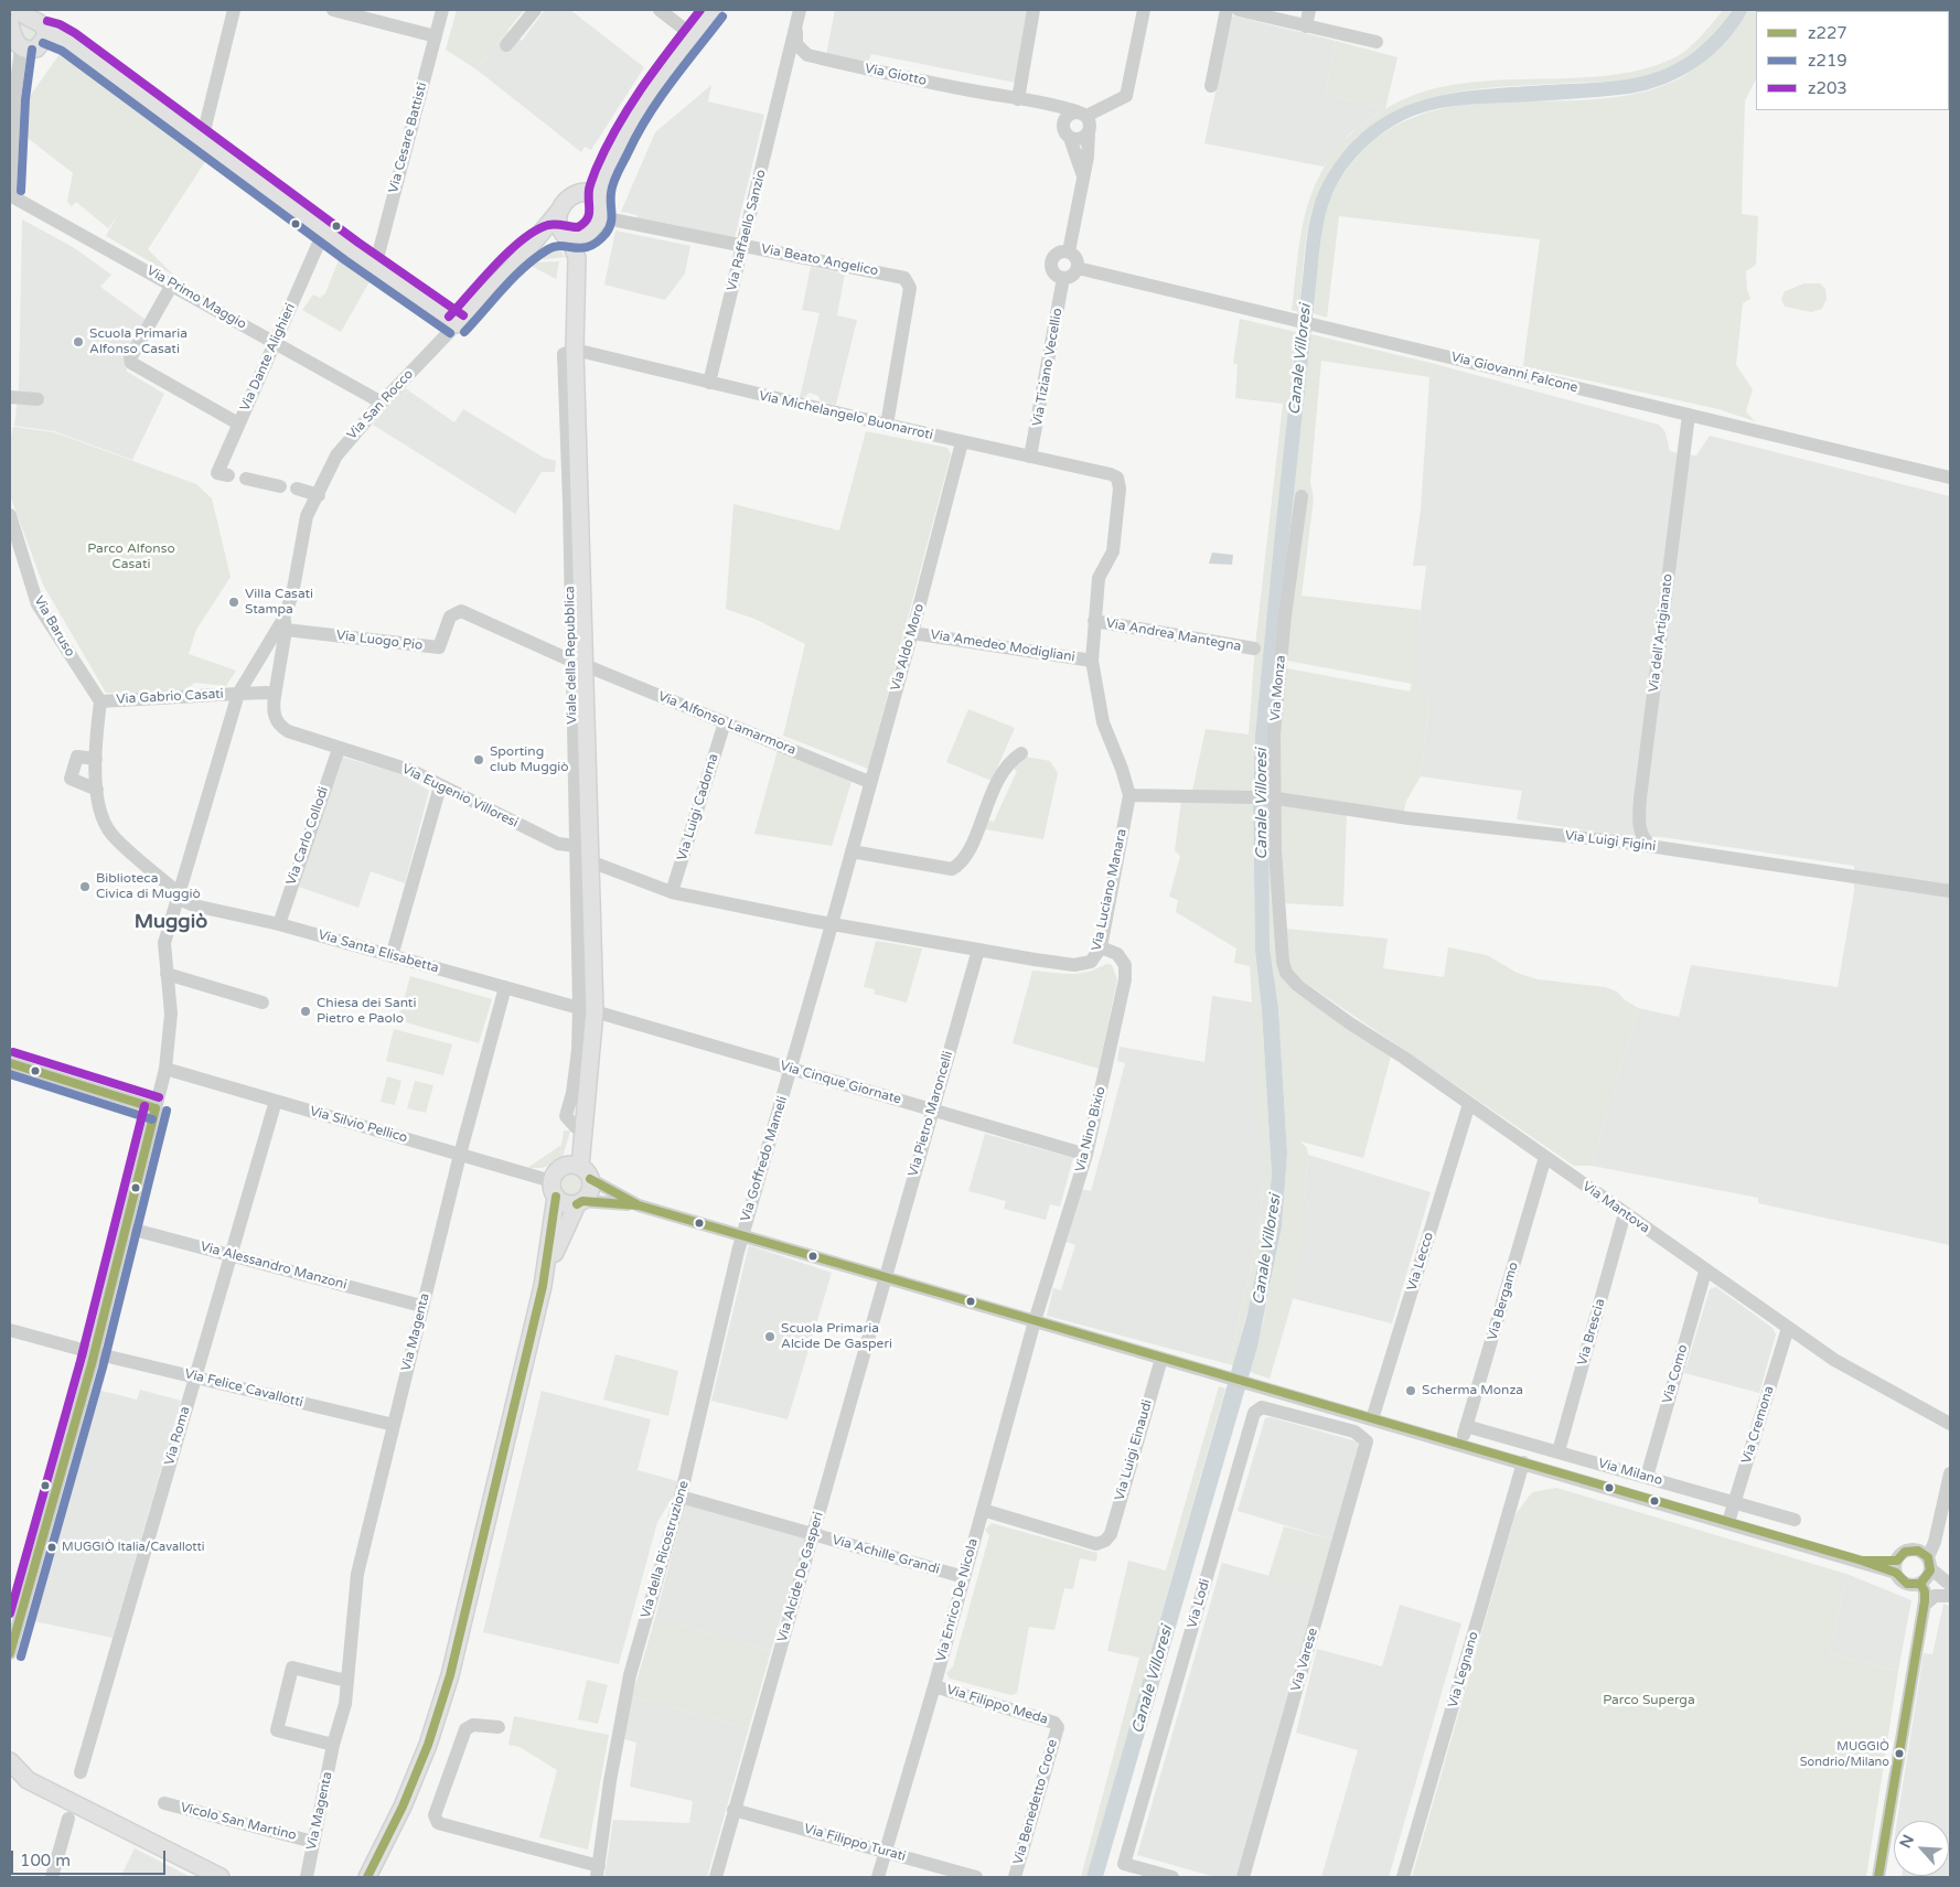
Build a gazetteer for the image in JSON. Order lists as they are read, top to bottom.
{
  "streets": {
    "main road": ["Viale della Repubblica"],
    "street": [
      "Via Giotto",
      "Via Cesare Battisti",
      "Via Raffaello Sanzio",
      "Via Beato Angelico",
      "Via Primo Maggio",
      "Via Dante Alighieri",
      "Via Tiziano Vecellio",
      "Via Giovanni Falcone",
      "Via San Rocco",
      "Via Michelangelo Buonarroti",
      "Via Baruso",
      "Via dell'Artigianato",
      "Via Andrea Mantegna",
      "Via Luogo Pio",
      "Via Amedeo Modigliani",
      "Via Aldo Moro",
      "Via Monza",
      "Via Gabrio Casati",
      "Via Alfonso Lamarmora",
      "Via Eugenio Villoresi",
      "Via Luigi Cadorna",
      "Via Carlo Collodi",
      "Via Luigi Figini",
      "Via Luciano Manara",
      "Via Santa Elisabetta",
      "Via Cinque Giornate",
      "Via Pietro Maroncelli",
      "Via Silvio Pellico",
      "Via Nino Bixio",
      "Via Goffredo Mameli",
      "Via Mantova",
      "Via Lecco",
      "Via Alessandro Manzoni",
      "Via Bergamo",
      "Via Magenta",
      "Via Brescia",
      "Via Como",
      "Via Felice Cavallotti",
      "Via Cremona",
      "Via Roma",
      "Via Luigi Einaudi",
      "Via Milano",
      "Via della Ricostruzione",
      "Via Achille Grandi",
      "Via Alcide De Gasperi",
      "Via Enrico De Nicola",
      "Via Lodi",
      "Via Varese",
      "Via Legnano",
      "Via Filippo Meda",
      "Via Benedetto Croce",
      "Vicolo San Martino",
      "Via Filippo Turati"
    ]
  },
  "crossings": [
    ["Via Giotto", "Via Raffaello Sanzio"],
    ["Via Raffaello Sanzio", "Via Beato Angelico"],
    ["Via Raffaello Sanzio", "Via Michelangelo Buonarroti"],
    ["Via Beato Angelico", "Via Michelangelo Buonarroti"],
    ["Via Beato Angelico", "Viale della Repubblica"],
    ["Via Primo Maggio", "Via Dante Alighieri"],
    ["Via Primo Maggio", "Via San Rocco"],
    ["Via Tiziano Vecellio", "Via Giovanni Falcone"],
    ["Via Tiziano Vecellio", "Via Michelangelo Buonarroti"],
    ["Via Giovanni Falcone", "Via dell'Artigianato"],
    ["Via San Rocco", "Via Luogo Pio"],
    ["Via San Rocco", "Via Eugenio Villoresi"],
    ["Via Michelangelo Buonarroti", "Via Andrea Mantegna"],
    ["Via Michelangelo Buonarroti", "Via Aldo Moro"],
    ["Via Michelangelo Buonarroti", "Viale della Repubblica"],
    ["Via Baruso", "Via Gabrio Casati"],
    ["Via dell'Artigianato", "Via Luigi Figini"],
    ["Via Luogo Pio", "Viale della Repubblica"],
    ["Via Luogo Pio", "Via Alfonso Lamarmora"],
    ["Via Luogo Pio", "Via Eugenio Villoresi"],
    ["Via Amedeo Modigliani", "Via Aldo Moro"],
    ["Via Aldo Moro", "Via Alfonso Lamarmora"],
    ["Via Aldo Moro", "Via Luciano Manara"],
    ["Via Aldo Moro", "Via Goffredo Mameli"],
    ["Viale della Repubblica", "Via Alfonso Lamarmora"],
    ["Viale della Repubblica", "Via Eugenio Villoresi"],
    ["Viale della Repubblica", "Via Luciano Manara"],
    ["Viale della Repubblica", "Via Santa Elisabetta"],
    ["Viale della Repubblica", "Via Cinque Giornate"],
    ["Viale della Repubblica", "Via Silvio Pellico"],
    ["Via Monza", "Via Luigi Figini"],
    ["Via Monza", "Via Mantova"],
    ["Via Gabrio Casati", "Via Eugenio Villoresi"],
    ["Via Alfonso Lamarmora", "Via Luigi Cadorna"],
    ["Via Eugenio Villoresi", "Via Carlo Collodi"],
    ["Via Luigi Cadorna", "Via Luciano Manara"],
    ["Via Carlo Collodi", "Via Santa Elisabetta"],
    ["Via Luciano Manara", "Via Pietro Maroncelli"],
    ["Via Luciano Manara", "Via Nino Bixio"],
    ["Via Luciano Manara", "Via Goffredo Mameli"],
    ["Via Santa Elisabetta", "Via Cinque Giornate"],
    ["Via Santa Elisabetta", "Via Magenta"],
    ["Via Cinque Giornate", "Via Pietro Maroncelli"],
    ["Via Cinque Giornate", "Via Nino Bixio"],
    ["Via Cinque Giornate", "Via Goffredo Mameli"],
    ["Via Pietro Maroncelli", "Via Milano"],
    ["Via Pietro Maroncelli", "Via Alcide De Gasperi"],
    ["Via Silvio Pellico", "Via Magenta"],
    ["Via Silvio Pellico", "Via Roma"],
    ["Via Nino Bixio", "Via Milano"],
    ["Via Nino Bixio", "Via Enrico De Nicola"],
    ["Via Goffredo Mameli", "Via Milano"],
    ["Via Goffredo Mameli", "Via della Ricostruzione"],
    ["Via Mantova", "Via Lecco"],
    ["Via Mantova", "Via Bergamo"],
    ["Via Mantova", "Via Brescia"],
    ["Via Mantova", "Via Como"],
    ["Via Mantova", "Via Cremona"],
    ["Via Lecco", "Via Milano"],
    ["Via Alessandro Manzoni", "Via Magenta"],
    ["Via Alessandro Manzoni", "Via Roma"],
    ["Via Bergamo", "Via Milano"],
    ["Via Magenta", "Via Felice Cavallotti"],
    ["Via Magenta", "Vicolo San Martino"],
    ["Via Brescia", "Via Milano"],
    ["Via Como", "Via Milano"],
    ["Via Felice Cavallotti", "Via Roma"],
    ["Via Cremona", "Via Milano"],
    ["Via Luigi Einaudi", "Via Milano"],
    ["Via Luigi Einaudi", "Via Enrico De Nicola"],
    ["Via Milano", "Via della Ricostruzione"],
    ["Via Milano", "Via Alcide De Gasperi"],
    ["Via Milano", "Via Enrico De Nicola"],
    ["Via Milano", "Via Legnano"],
    ["Via della Ricostruzione", "Via Achille Grandi"],
    ["Via Achille Grandi", "Via Alcide De Gasperi"],
    ["Via Achille Grandi", "Via Enrico De Nicola"],
    ["Via Alcide De Gasperi", "Via Filippo Turati"],
    ["Via Enrico De Nicola", "Via Filippo Meda"],
    ["Via Enrico De Nicola", "Via Filippo Turati"],
    ["Via Lodi", "Via Varese"],
    ["Via Filippo Meda", "Via Benedetto Croce"]
  ],
  "districts": ["Muggiò"],
  "water": ["Canale Villoresi"],
  "parks": ["Parco Alfonso Casati", "Parco Superga"],
  "places": [
    "Scuola Primaria Alfonso Casati",
    "Villa Casati Stampa",
    "Sporting club Muggiò",
    "Biblioteca Civica di Muggiò",
    "Chiesa dei Santi Pietro e Paolo",
    "Scuola Primaria Alcide De Gasperi",
    "Scherma Monza",
    "MUGGIÒ Italia/Cavallotti",
    "MUGGIÒ Sondrio/Milano"
  ],
  "lines": ["transit line z203", "transit line z219", "transit line z227"],
  "legend": ["z227", "z219", "z203"],
  "scale_bar": "100 m",
  "north": "top left"
}
